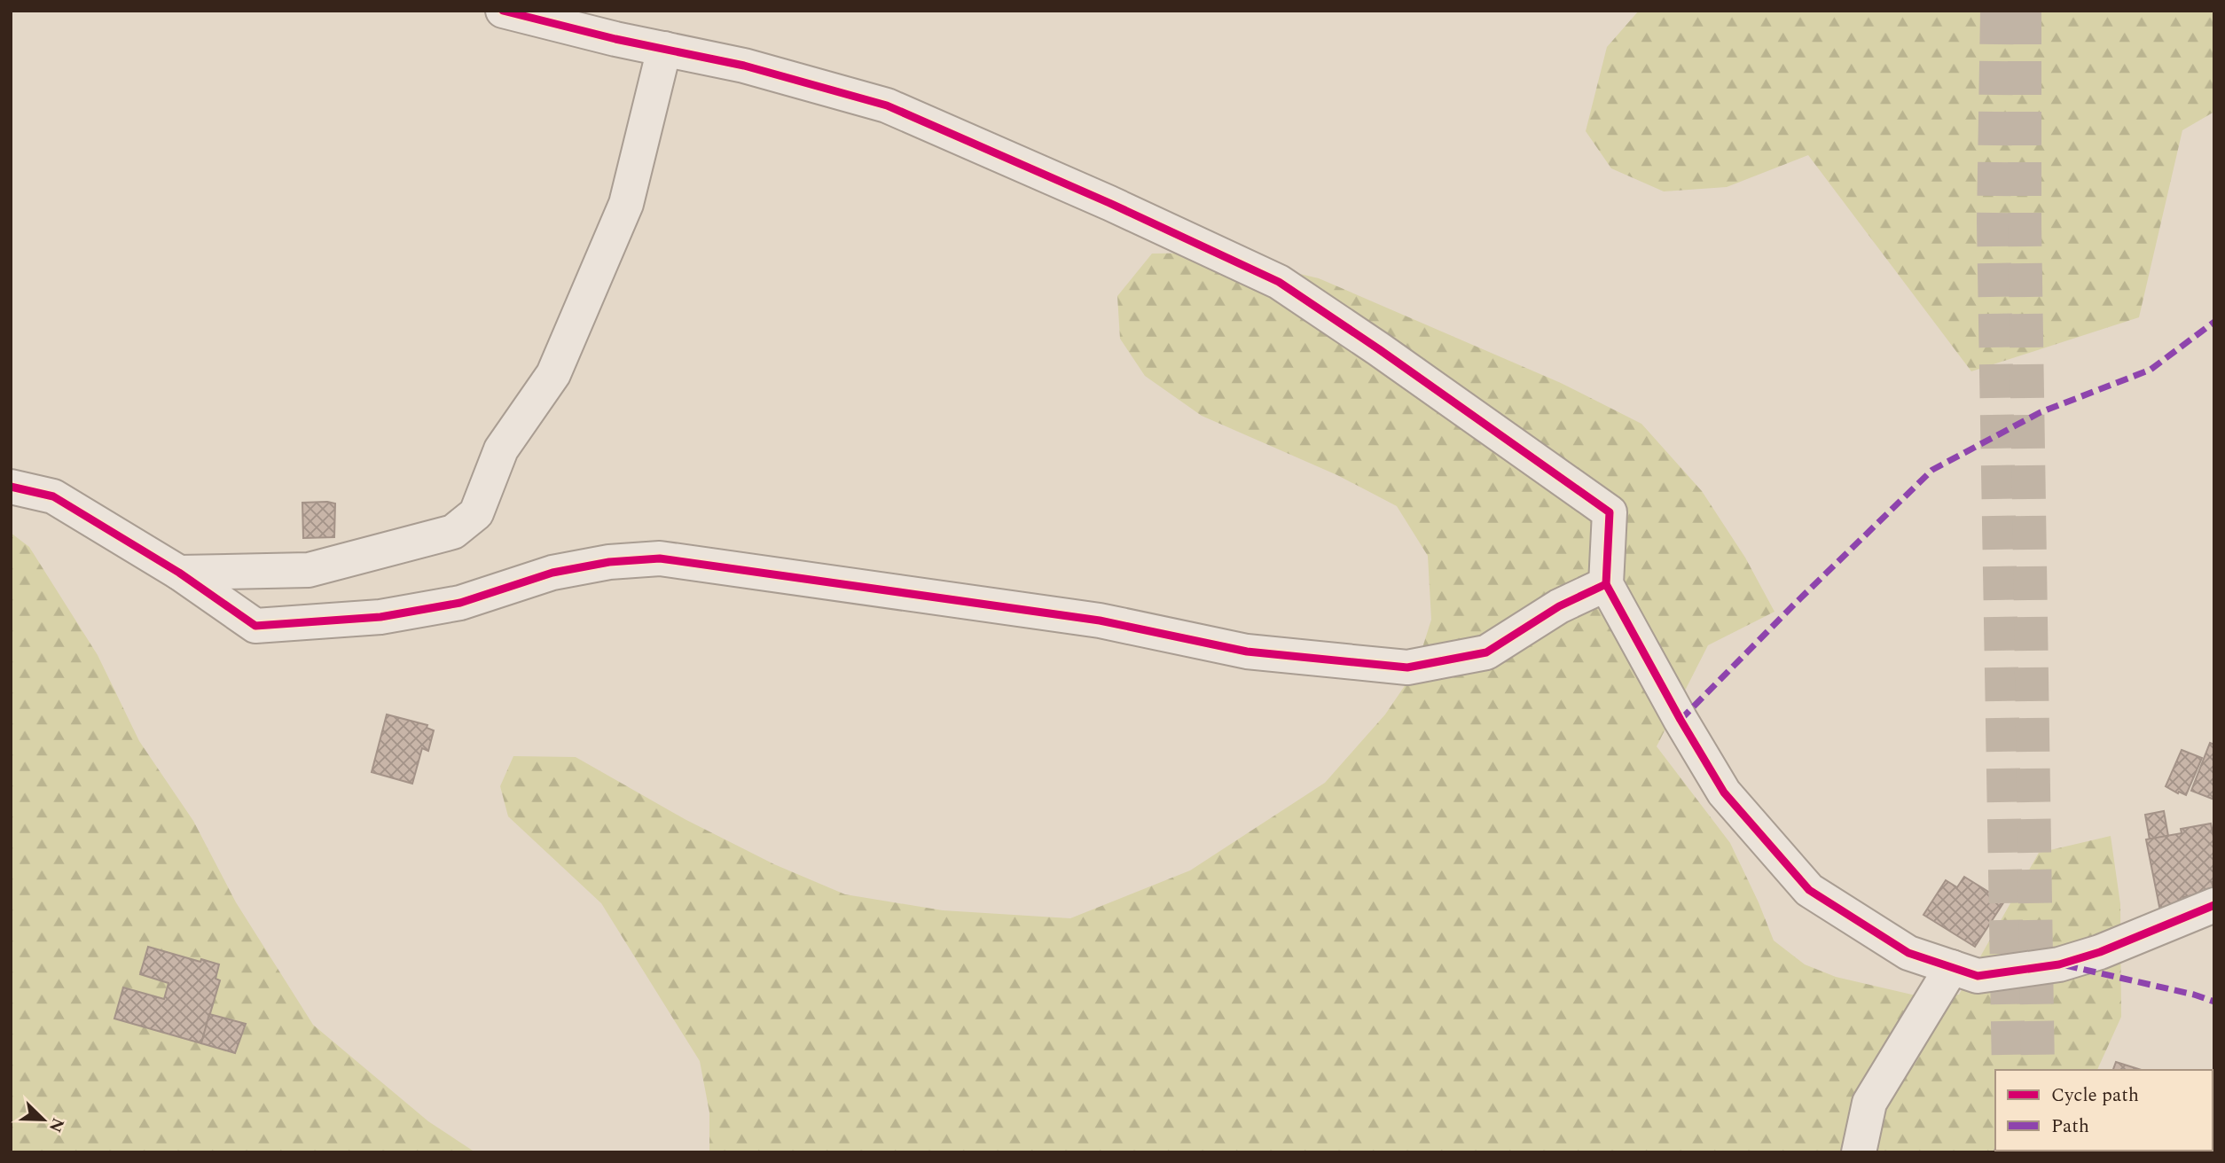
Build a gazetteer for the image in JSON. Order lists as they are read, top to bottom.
{
  "legend": ["Cycle path", "Path"],
  "north": "bottom right"
}
